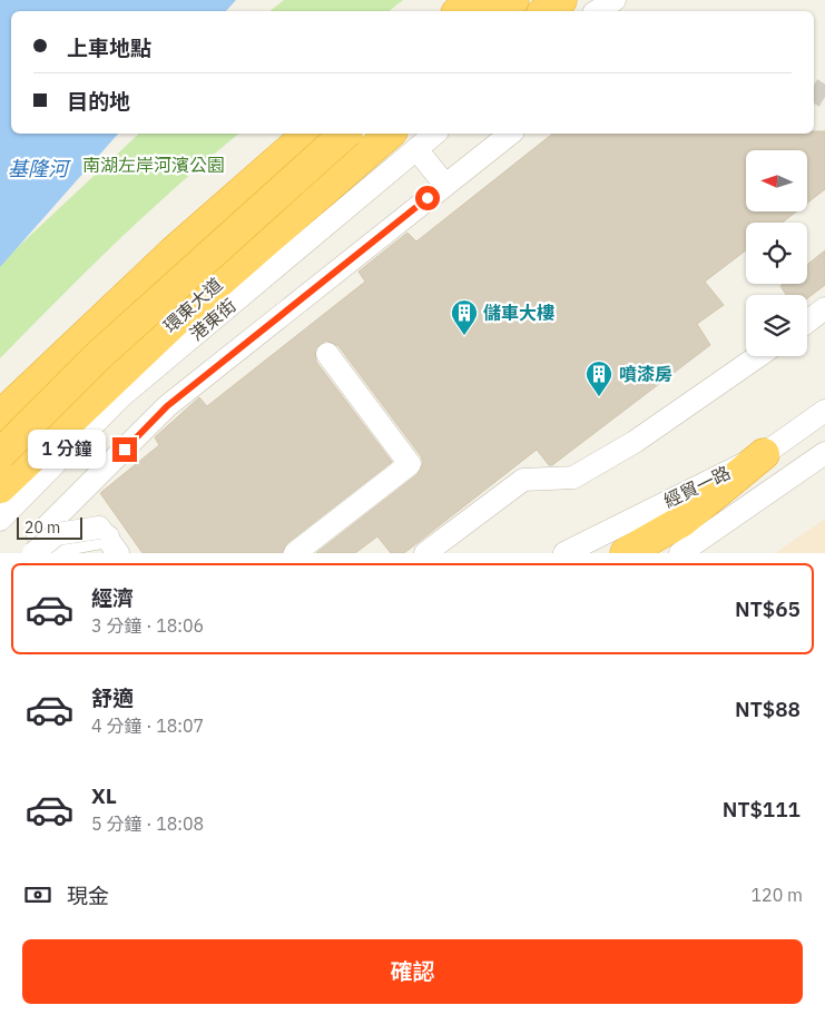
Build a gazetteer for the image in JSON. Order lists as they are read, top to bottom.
{
  "streets": {
    "highway": ["環東大道"],
    "street": ["港東街", "經貿一路"]
  },
  "water": ["基隆河"],
  "parks": ["南湖左岸河濱公園"],
  "places": {
    "building": ["儲車大樓", "噴漆房"]
  },
  "scale_bar": "20 m",
  "north": "left",
  "page": {
    "banner": ["上車地點", "目的地"],
    "bubble": "1 分鐘",
    "scale": "20 m",
    "list": [
      {
        "name": "經濟",
        "note": "3 分鐘 · 18:06",
        "value": "NT$65"
      },
      {
        "name": "舒適",
        "note": "4 分鐘 · 18:07",
        "value": "NT$88"
      },
      {
        "name": "XL",
        "note": "5 分鐘 · 18:08",
        "value": "NT$111"
      }
    ],
    "pay": ["現金", "120 m"],
    "buttons": "確認"
  }
}
